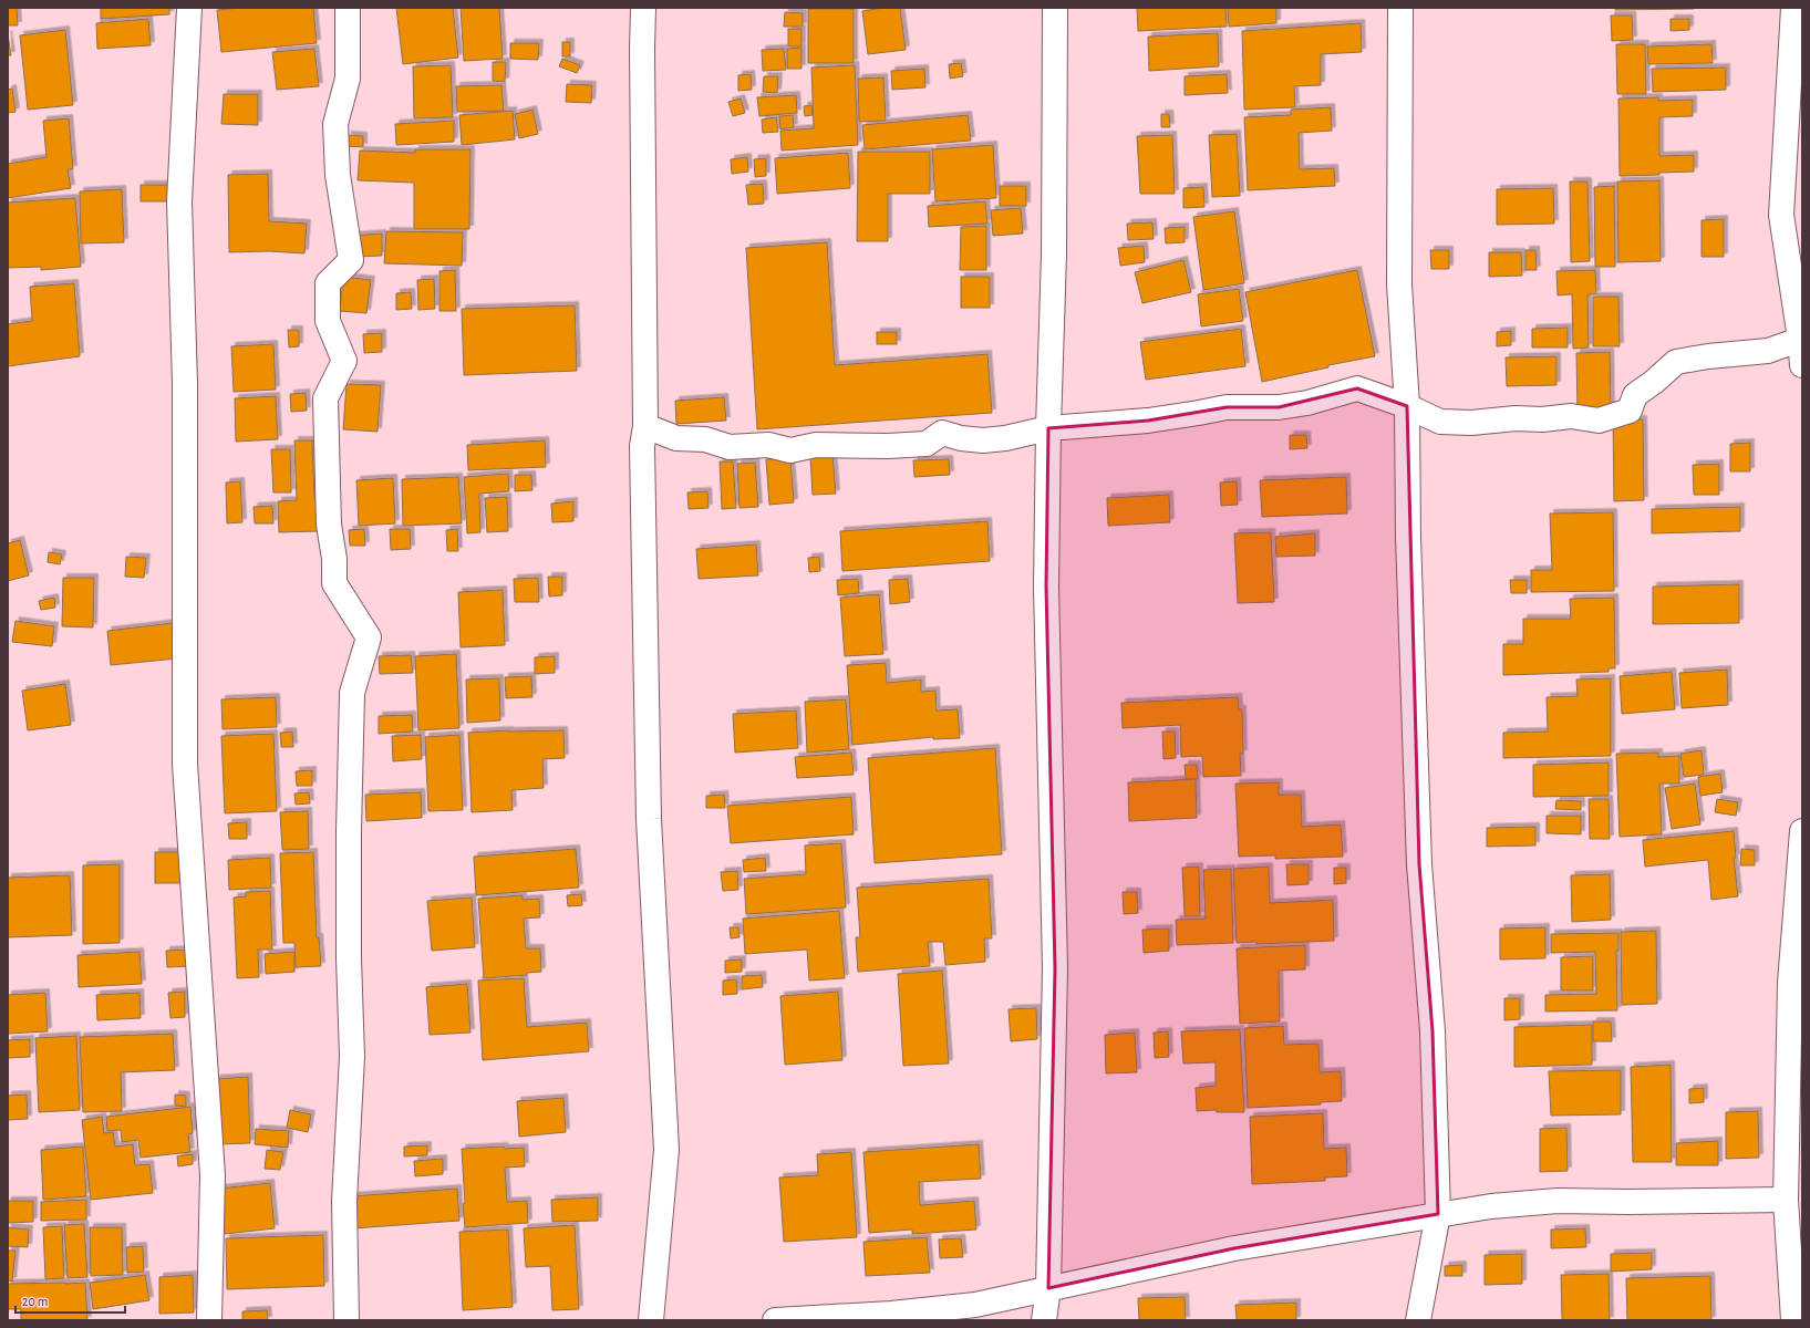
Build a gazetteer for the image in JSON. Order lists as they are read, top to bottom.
{
  "scale_bar": "20 m"
}
